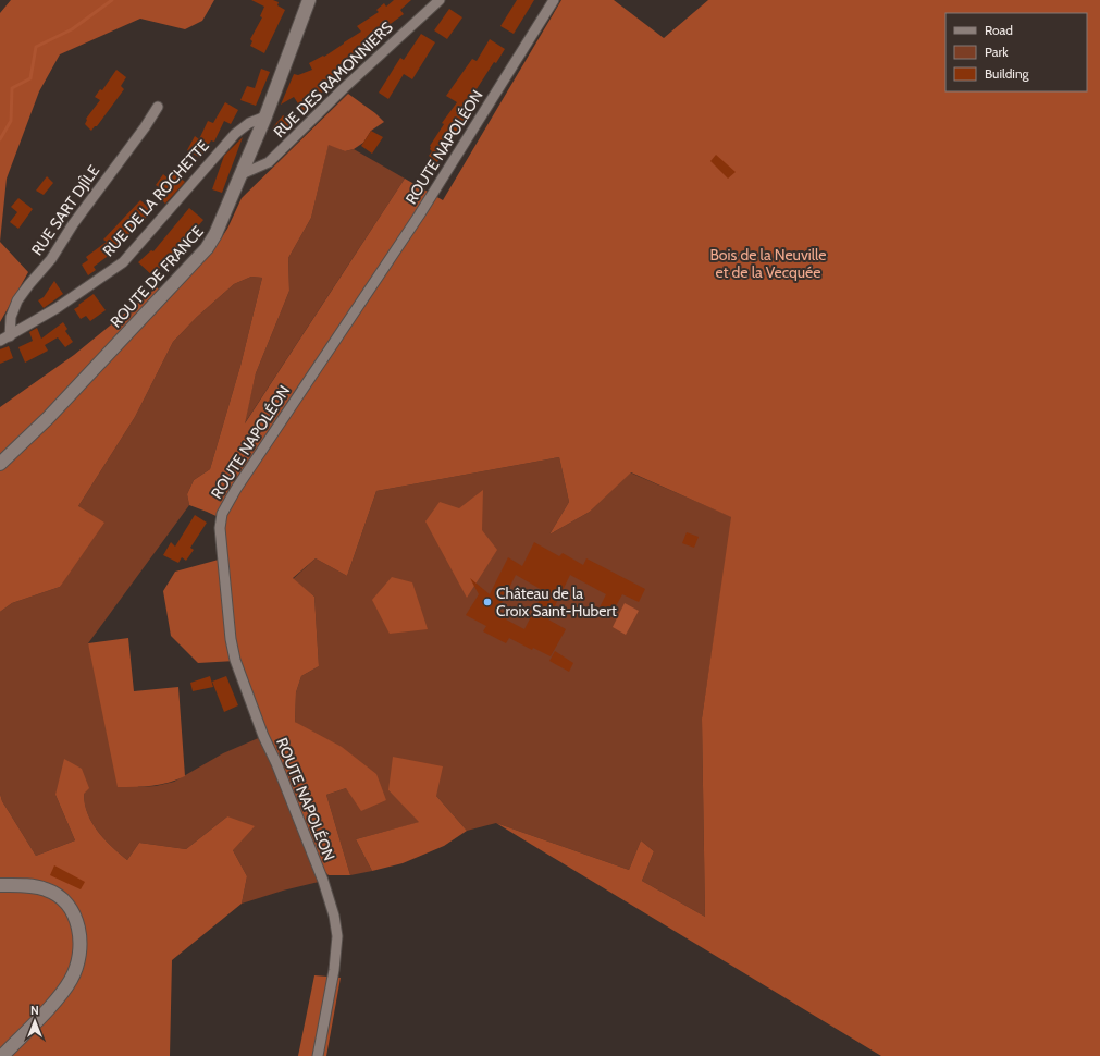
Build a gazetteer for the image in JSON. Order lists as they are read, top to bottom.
{
  "streets": {
    "main road": ["ROUTE DE FRANCE"],
    "street": [
      "RUE DES RAMONNIERS",
      "ROUTE NAPOLÉON",
      "RUE DE LA ROCHETTE",
      "RUE SART DJÎLE"
    ]
  },
  "crossings": [
    ["RUE DES RAMONNIERS", "ROUTE DE FRANCE"],
    ["RUE DE LA ROCHETTE", "RUE SART DJÎLE"],
    ["RUE DE LA ROCHETTE", "ROUTE DE FRANCE"]
  ],
  "parks": ["Bois de la Neuville et de la Vecquée"],
  "places": ["Château de la Croix Saint-Hubert"],
  "legend": ["Road", "Park", "Building"],
  "north": "top"
}
